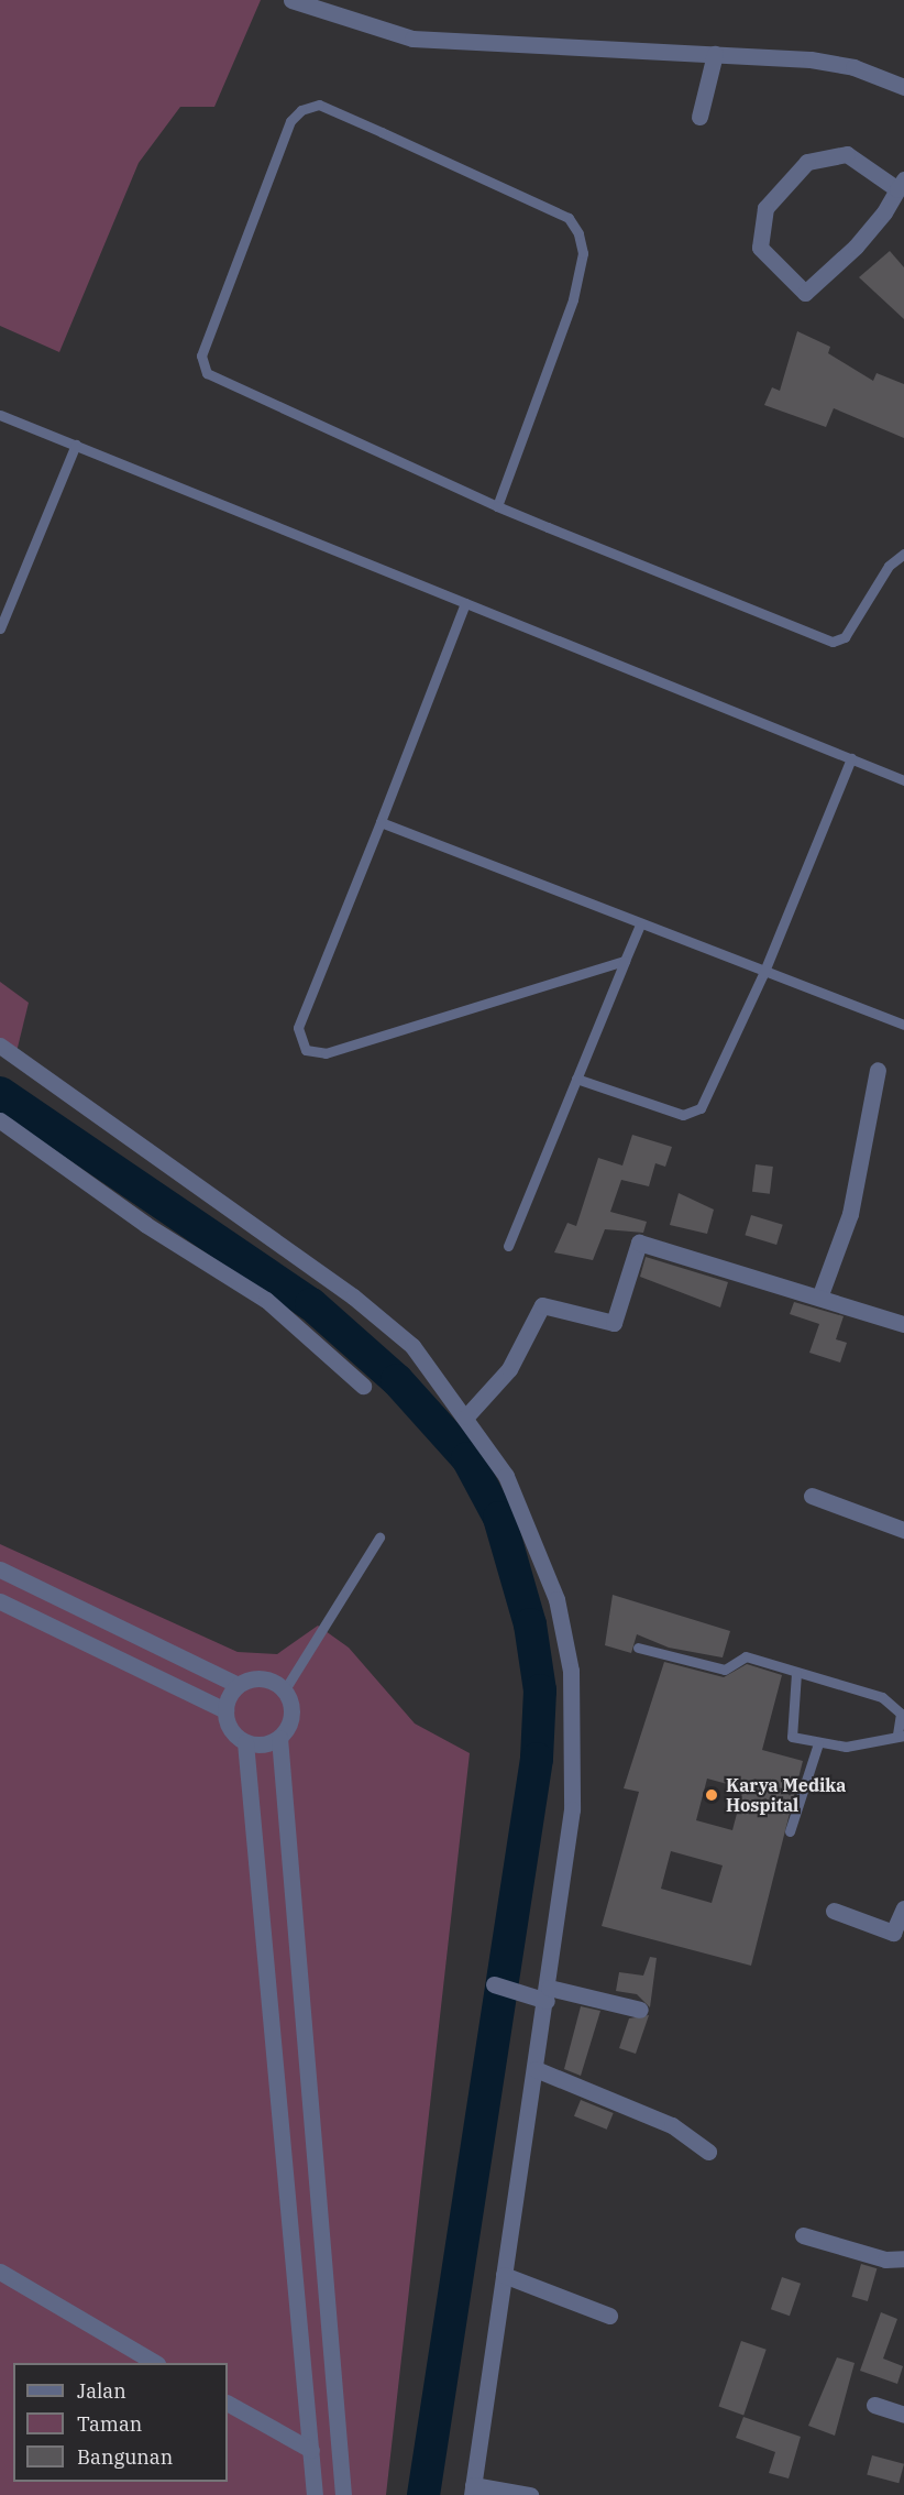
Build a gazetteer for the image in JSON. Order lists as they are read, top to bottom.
{
  "places": ["Karya Medika Hospital"],
  "legend": ["Jalan", "Taman", "Bangunan"]
}
